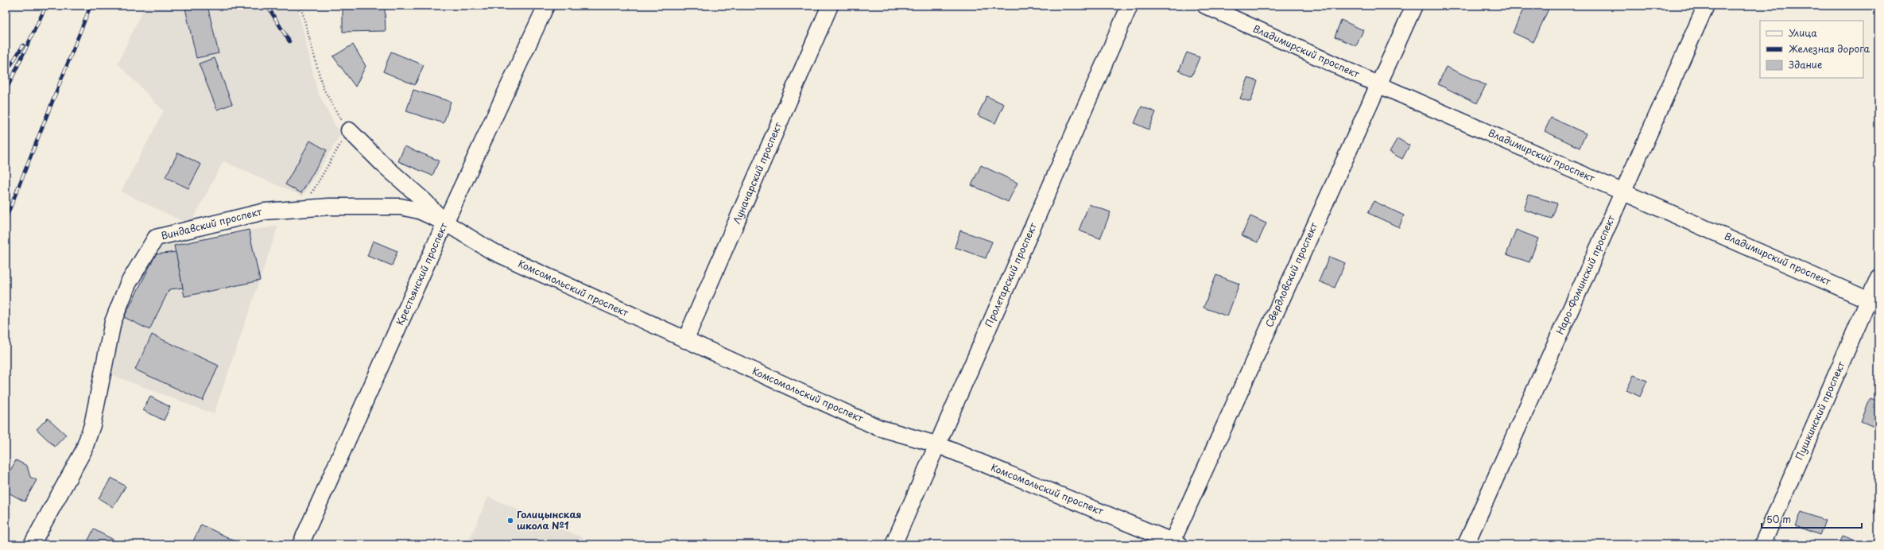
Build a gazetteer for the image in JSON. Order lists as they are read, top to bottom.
{
  "streets": {
    "street": [
      "Владимирский проспект",
      "Луначарский проспект",
      "Виндавский проспект",
      "Крестьянский проспект",
      "Пролетарский проспект",
      "Свердловский проспект",
      "Наро-Фоминский проспект",
      "Комсомольский проспект",
      "Пушкинский проспект"
    ]
  },
  "crossings": [
    ["Владимирский проспект", "Свердловский проспект"],
    ["Владимирский проспект", "Наро-Фоминский проспект"],
    ["Владимирский проспект", "Пушкинский проспект"],
    ["Луначарский проспект", "Комсомольский проспект"],
    ["Виндавский проспект", "Крестьянский проспект"],
    ["Виндавский проспект", "Комсомольский проспект"],
    ["Крестьянский проспект", "Комсомольский проспект"],
    ["Пролетарский проспект", "Комсомольский проспект"],
    ["Свердловский проспект", "Комсомольский проспект"]
  ],
  "places": ["Голицынская школа №1"],
  "legend": ["Улица", "Железная дорога", "Здание"],
  "scale_bar": "50 m"
}
